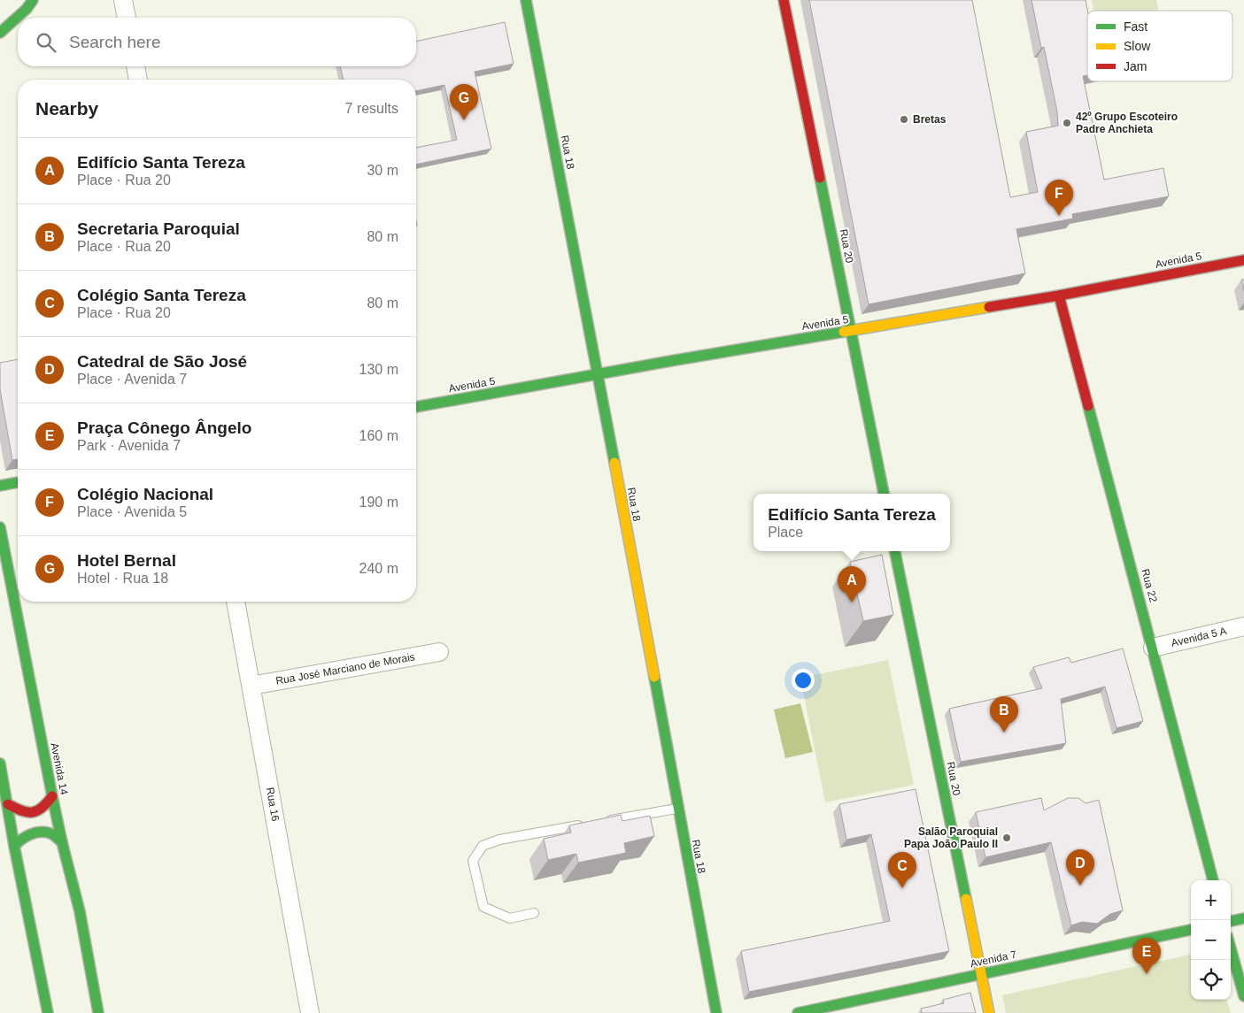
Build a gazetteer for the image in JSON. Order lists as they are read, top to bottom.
{
  "streets": {
    "street": [
      "Rua 18",
      "Rua 20",
      "Avenida 5",
      "Rua 22",
      "Avenida 5 A",
      "Rua José Marciano de Morais",
      "Avenida 14",
      "Rua 16",
      "Avenida 7"
    ]
  },
  "crossings": [
    ["Rua 18", "Avenida 5"],
    ["Rua 20", "Avenida 5"],
    ["Rua 20", "Avenida 7"],
    ["Avenida 5", "Rua 22"],
    ["Rua 22", "Avenida 5 A"],
    ["Rua José Marciano de Morais", "Rua 16"]
  ],
  "places": ["Bretas", "42º Grupo Escoteiro Padre Anchieta", "Salão Paroquial Papa João Paulo II"],
  "legend": ["Fast", "Slow", "Jam"],
  "page": {
    "search": "Search here",
    "heading": ["Nearby", "7 results"],
    "pins": [
      "G",
      "F",
      "A",
      "B",
      "D",
      "C",
      "E"
    ],
    "list": [
      {
        "mark": "A",
        "name": "Edifício Santa Tereza",
        "note": "Place · Rua 20",
        "value": "30 m"
      },
      {
        "mark": "B",
        "name": "Secretaria Paroquial",
        "note": "Place · Rua 20",
        "value": "80 m"
      },
      {
        "mark": "C",
        "name": "Colégio Santa Tereza",
        "note": "Place · Rua 20",
        "value": "80 m"
      },
      {
        "mark": "D",
        "name": "Catedral de São José",
        "note": "Place · Avenida 7",
        "value": "130 m"
      },
      {
        "mark": "E",
        "name": "Praça Cônego Ângelo",
        "note": "Park · Avenida 7",
        "value": "160 m"
      },
      {
        "mark": "F",
        "name": "Colégio Nacional",
        "note": "Place · Avenida 5",
        "value": "190 m"
      },
      {
        "mark": "G",
        "name": "Hotel Bernal",
        "note": "Hotel · Rua 18",
        "value": "240 m"
      }
    ],
    "popup": ["Edifício Santa Tereza", "Place"],
    "map_buttons": ["+", "−"]
  }
}
